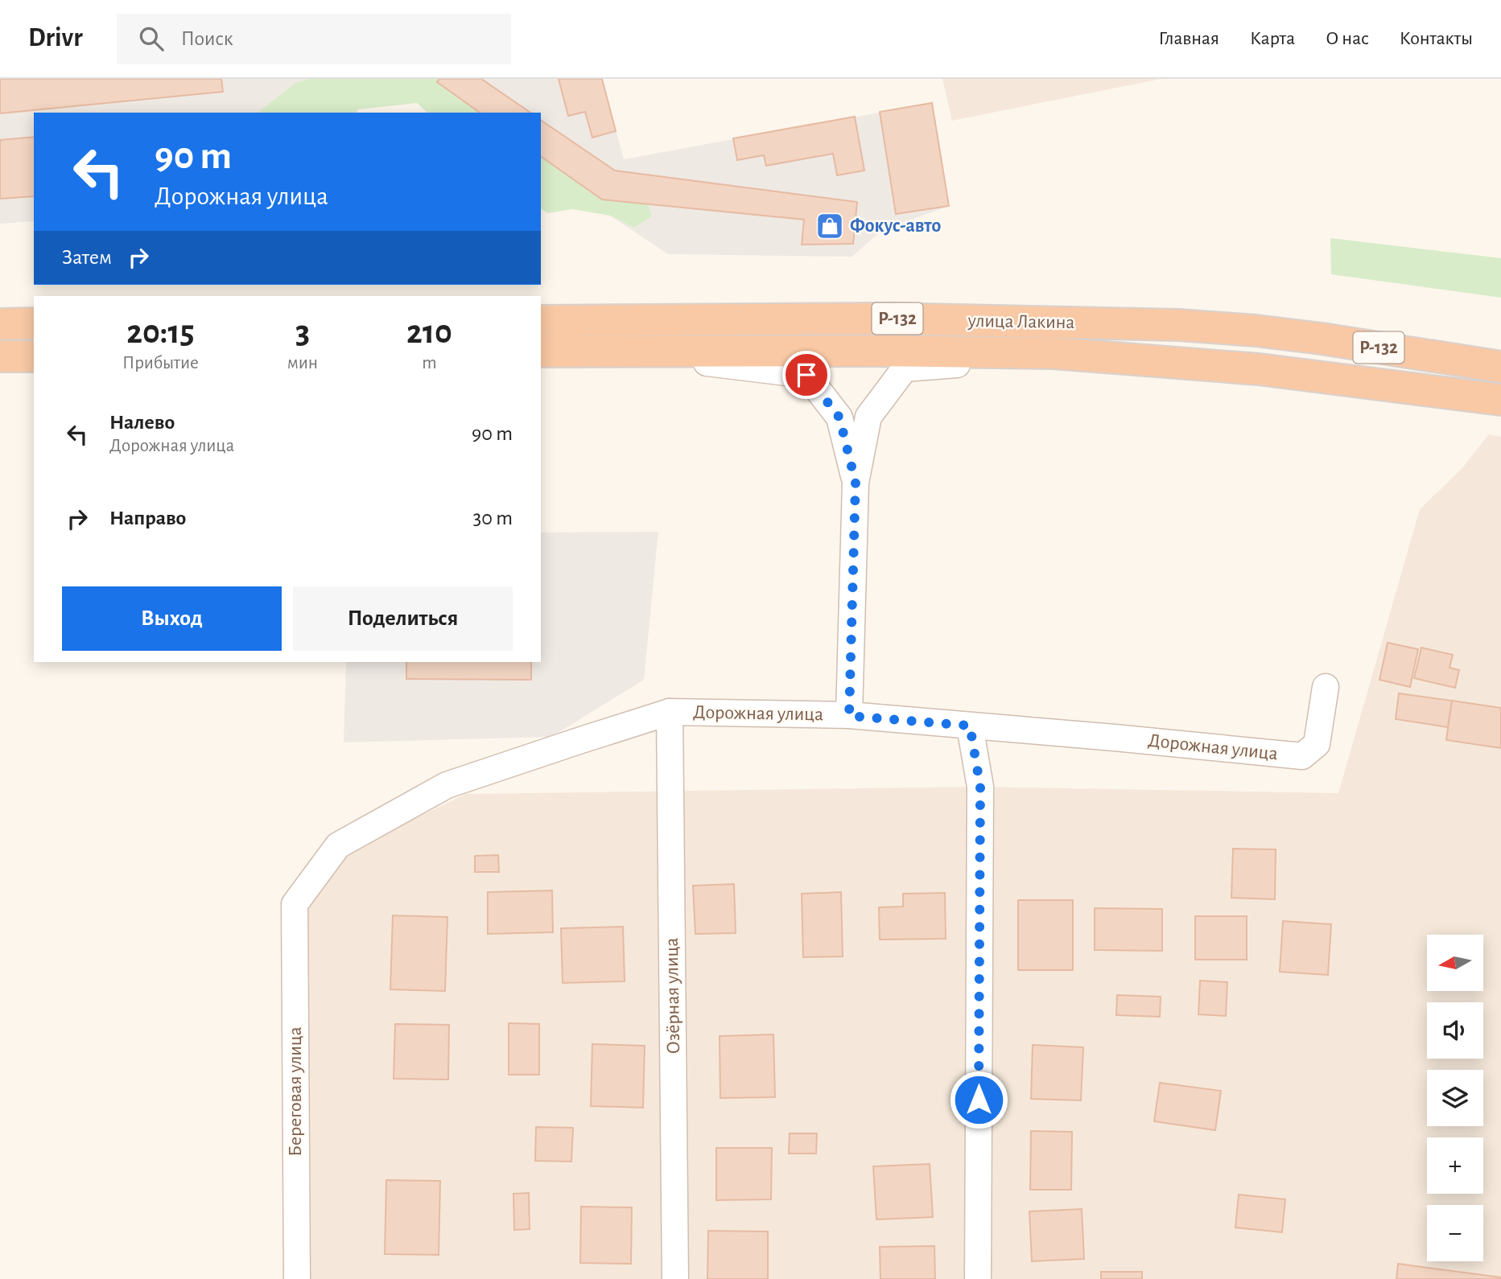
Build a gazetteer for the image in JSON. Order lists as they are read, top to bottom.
{
  "streets": {
    "highway": ["Р-132", "улица Лакина"],
    "street": ["Дорожная улица", "Озёрная улица", "Береговая улица"]
  },
  "crossings": [
    ["Дорожная улица", "Озёрная улица"],
    ["Дорожная улица", "Береговая улица"]
  ],
  "places": {
    "shop": ["Фокус-авто"]
  },
  "north": "left",
  "page": {
    "header": "Drivr",
    "search": "Поиск",
    "nav": [
      "Главная",
      "Карта",
      "О нас",
      "Контакты"
    ],
    "turn": ["90 m", "Дорожная улица"],
    "then": "Затем",
    "eta": [
      "20:15",
      "Прибытие",
      "3",
      "мин",
      "210",
      "m"
    ],
    "list": [
      {
        "name": "Налево",
        "note": "Дорожная улица",
        "value": "90 m"
      },
      {
        "name": "Направо",
        "value": "30 m"
      }
    ],
    "buttons": ["Выход", "Поделиться"],
    "map_buttons": ["+", "−"]
  }
}
